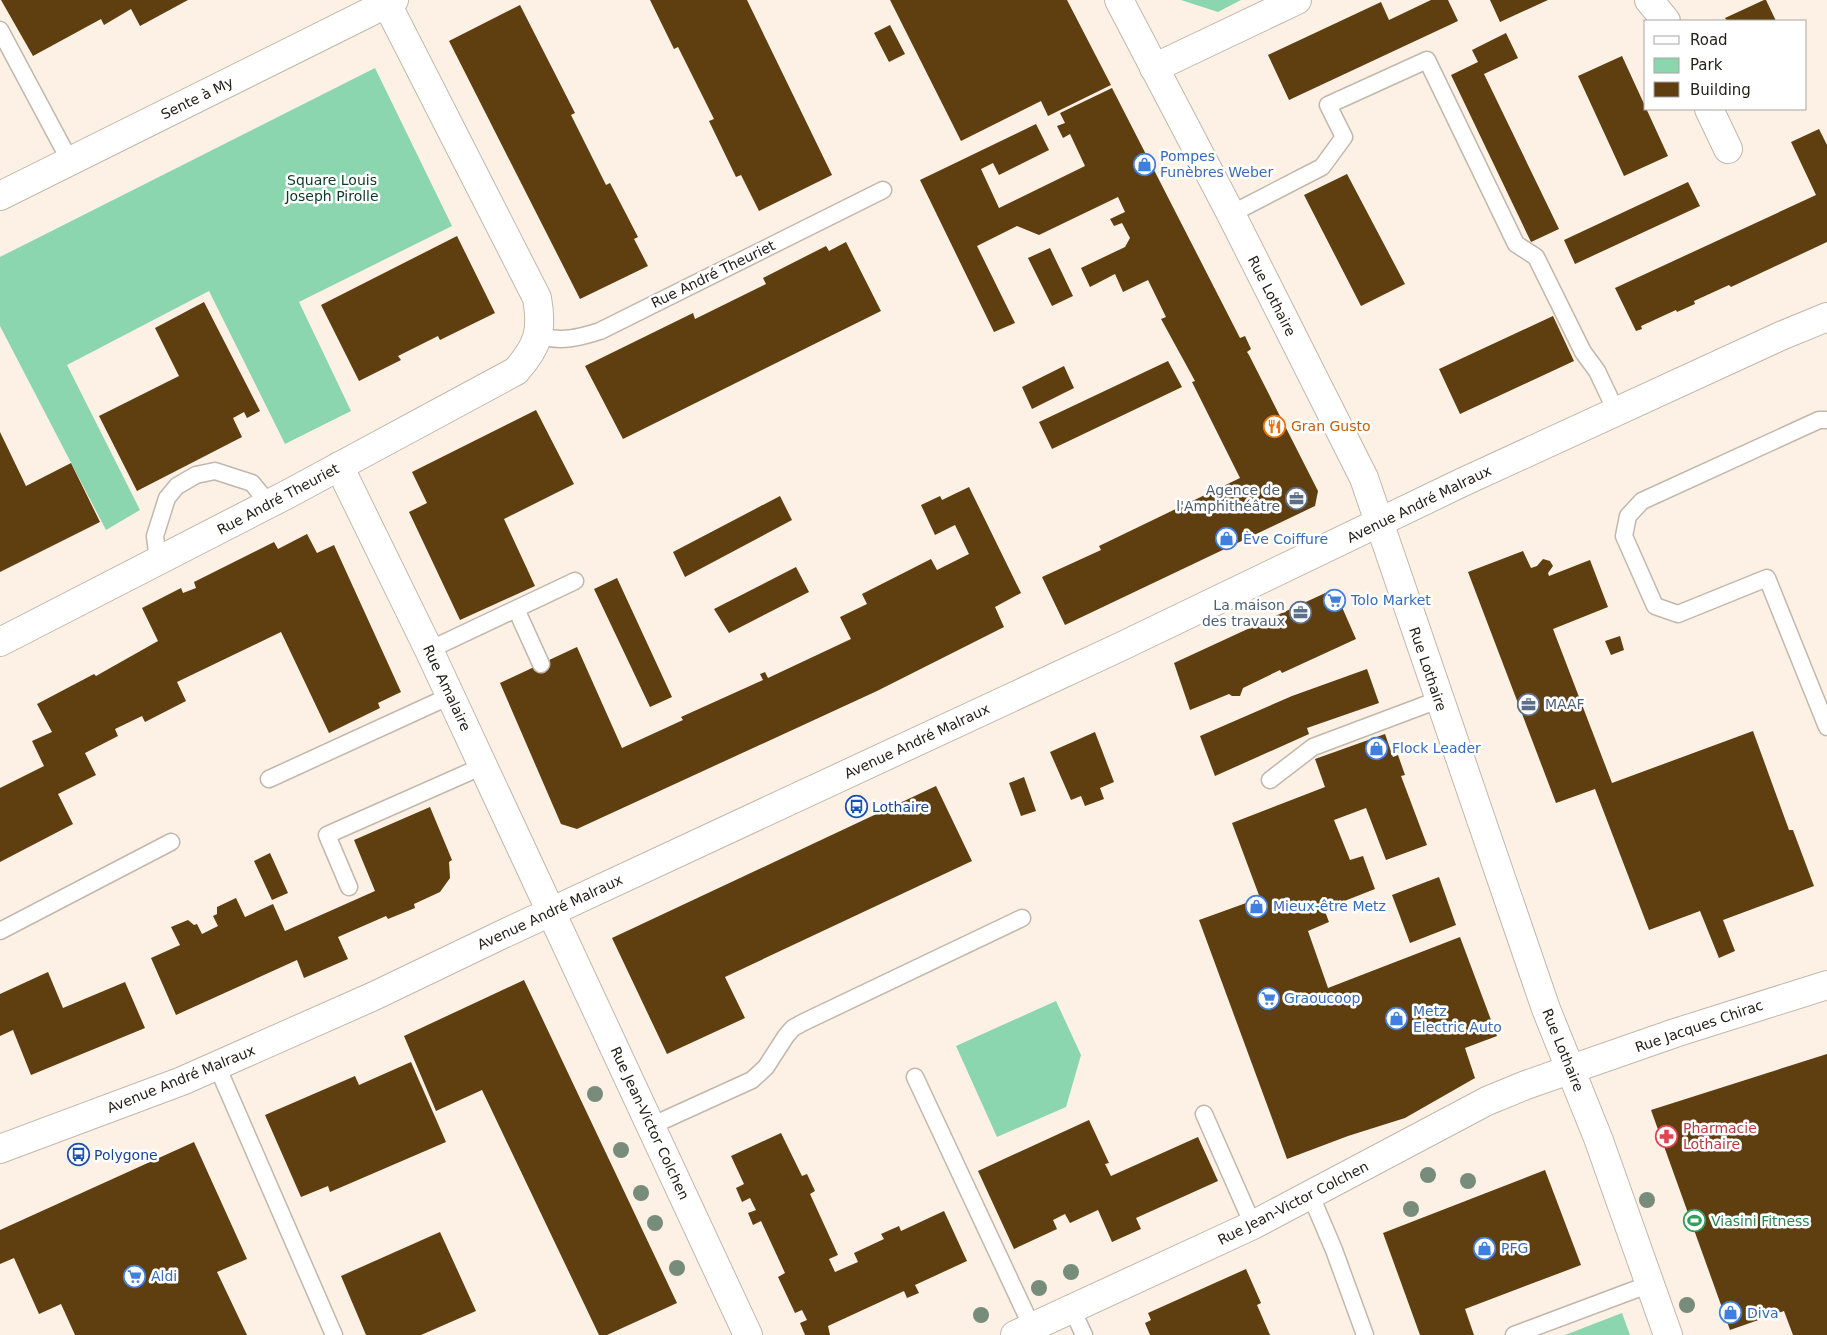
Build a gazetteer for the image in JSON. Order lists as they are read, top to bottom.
{
  "streets": {
    "street": [
      "Sente à My",
      "Rue André Theuriet",
      "Rue Lothaire",
      "Avenue André Malraux",
      "Rue Amalaire",
      "Rue Jacques Chirac",
      "Rue Jean-Victor Colchen"
    ]
  },
  "crossings": [
    ["Sente à My", "Rue André Theuriet"],
    ["Rue André Theuriet", "Rue Amalaire"],
    ["Rue Lothaire", "Avenue André Malraux"],
    ["Rue Lothaire", "Rue Jacques Chirac"],
    ["Rue Lothaire", "Rue Jean-Victor Colchen"],
    ["Avenue André Malraux", "Rue Amalaire"],
    ["Avenue André Malraux", "Rue Jean-Victor Colchen"],
    ["Rue Amalaire", "Rue Jean-Victor Colchen"],
    ["Rue Jacques Chirac", "Rue Jean-Victor Colchen"]
  ],
  "parks": ["Square Louis Joseph Pirolle"],
  "places": {
    "shop": [
      "Pompes Funèbres Weber",
      "Ève Coiffure",
      "Flock Leader",
      "Mieux-être Metz",
      "Metz Electric Auto",
      "PFG",
      "Diva"
    ],
    "restaurant": ["Gran Gusto"],
    "office": ["Agence de l'Amphithéâtre", "La maison des travaux", "MAAF"],
    "supermarket": ["Tolo Market", "Graoucoop", "Aldi"],
    "bus stop": ["Lothaire", "Polygone"],
    "pharmacy": ["Pharmacie Lothaire"],
    "sports": ["Viasini Fitness"]
  },
  "legend": ["Road", "Park", "Building"]
}
